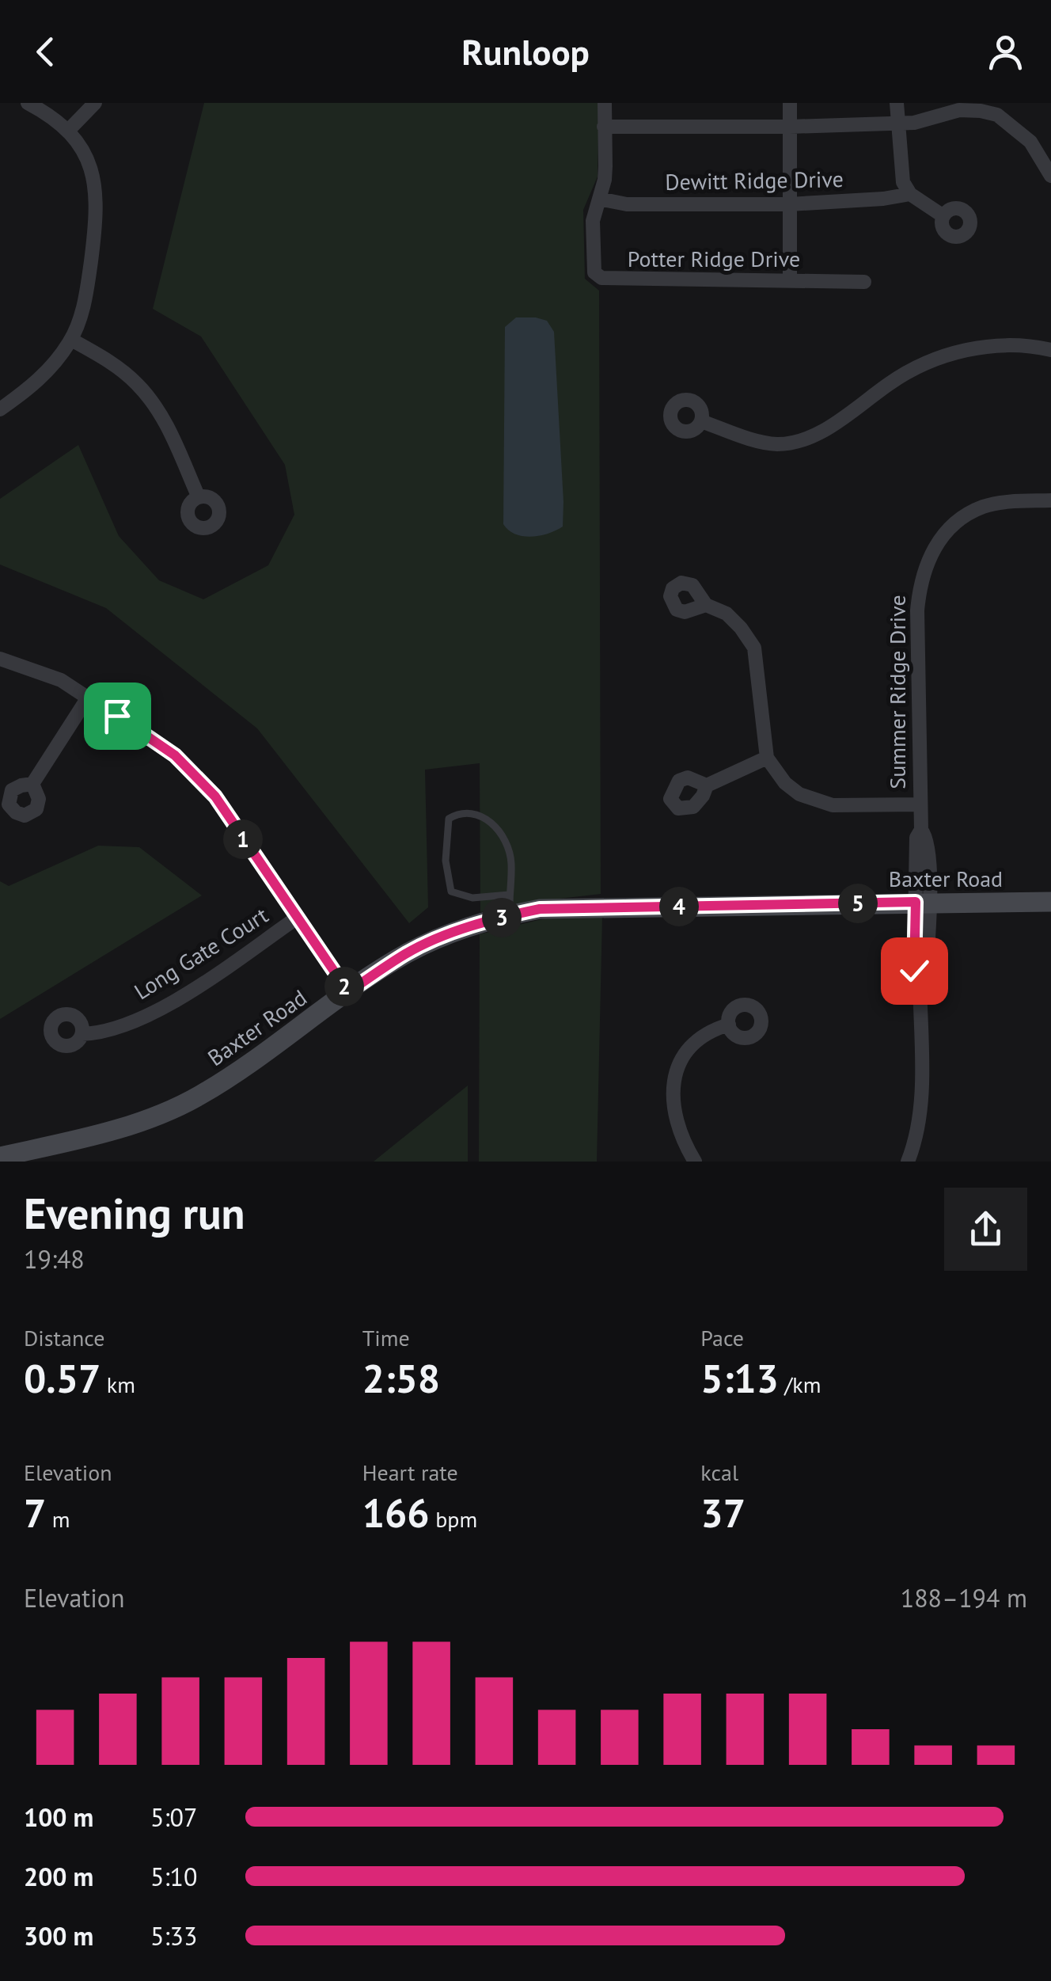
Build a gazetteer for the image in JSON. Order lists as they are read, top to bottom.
{
  "streets": {
    "main road": ["Baxter Road"],
    "street": [
      "Dewitt Ridge Drive",
      "Potter Ridge Drive",
      "Summer Ridge Drive",
      "Long Gate Court"
    ]
  },
  "crossings": [
    ["Dewitt Ridge Drive", "Potter Ridge Drive"],
    ["Summer Ridge Drive", "Baxter Road"]
  ],
  "page": {
    "header": "Runloop",
    "pins": [
      "1",
      "5",
      "4",
      "3",
      "2"
    ],
    "heading": ["Evening run", "19:48"],
    "stats": [
      ["Distance", "0.57 km"],
      ["Time", "2:58"],
      ["Pace", "5:13 /km"],
      ["Elevation", "7 m"],
      ["Heart rate", "166 bpm"],
      ["kcal", "37"]
    ],
    "chart": ["Elevation", "188–194 m"],
    "list": [
      {
        "name": "100 m",
        "note": "5:07"
      },
      {
        "name": "200 m",
        "note": "5:10"
      },
      {
        "name": "300 m",
        "note": "5:33"
      }
    ]
  }
}
